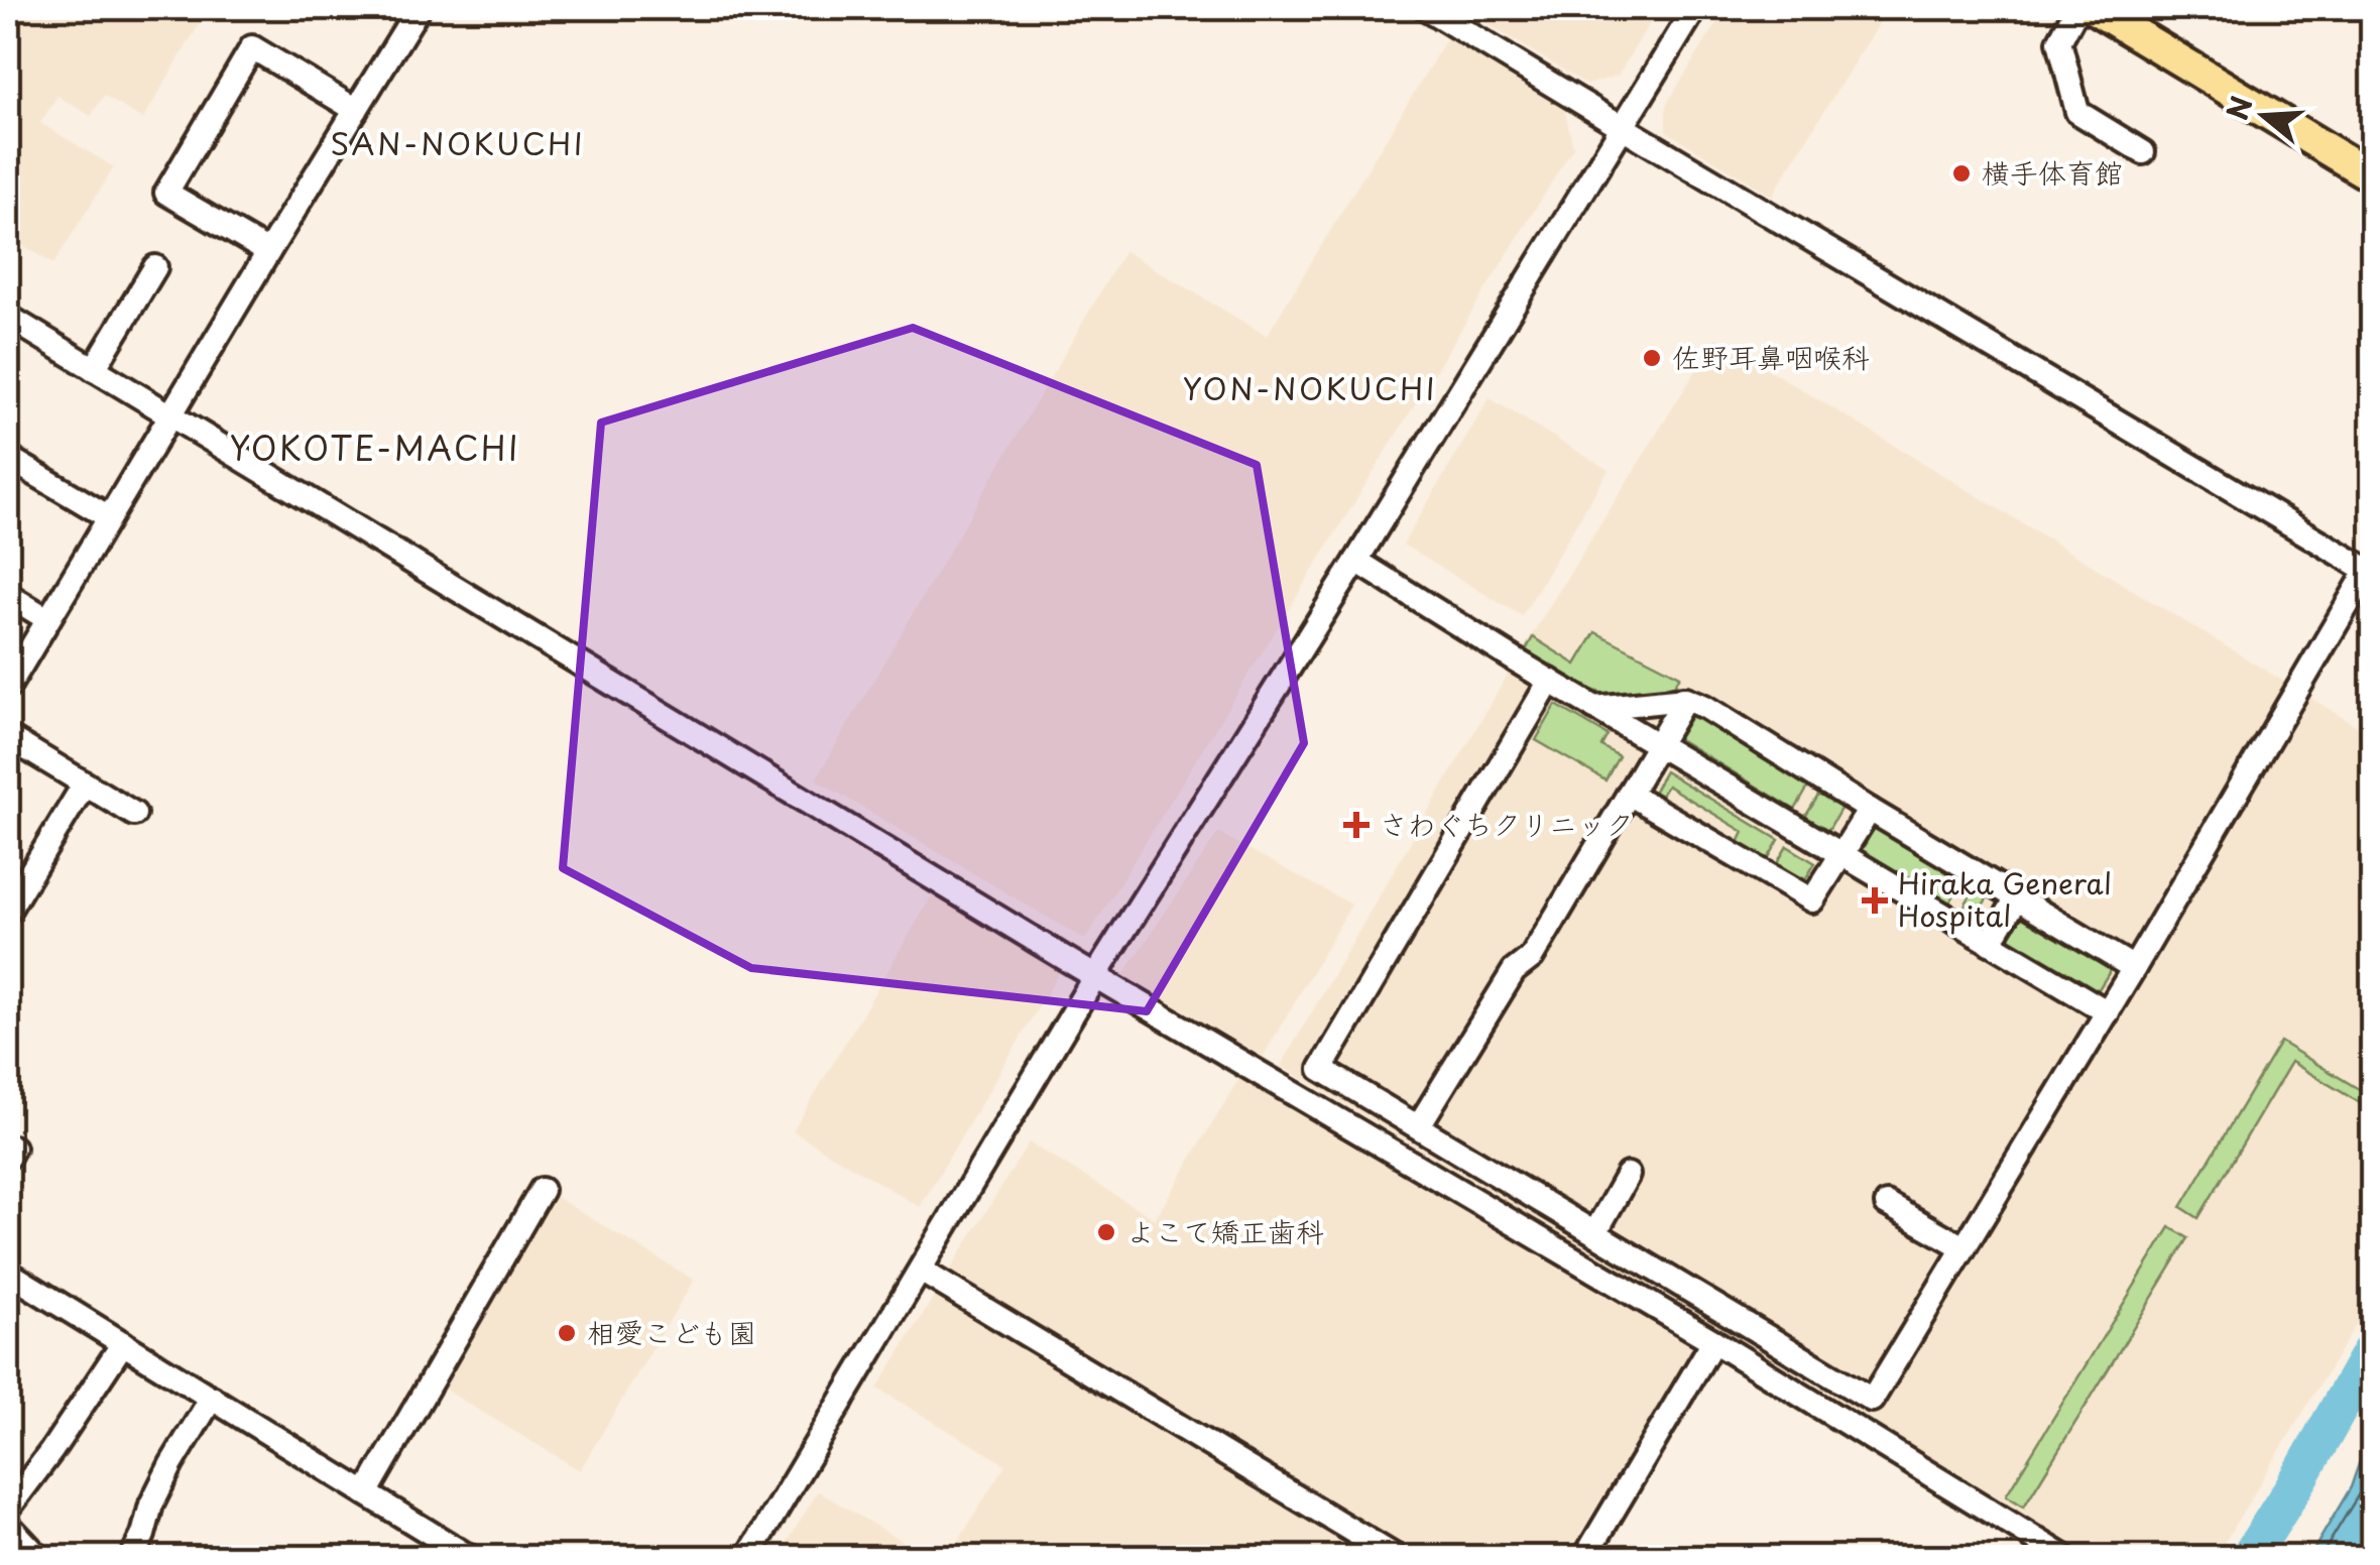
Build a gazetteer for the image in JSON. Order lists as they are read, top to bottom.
{
  "districts": ["SAN-NOKUCHI", "YON-NOKUCHI", "YOKOTE-MACHI"],
  "places": {
    "other": [
      "横手体育館",
      "佐野耳鼻咽喉科",
      "よこて矯正歯科",
      "相愛こども園"
    ],
    "health": ["さわぐちクリニック", "Hiraka General Hospital"]
  },
  "north": "left"
}
